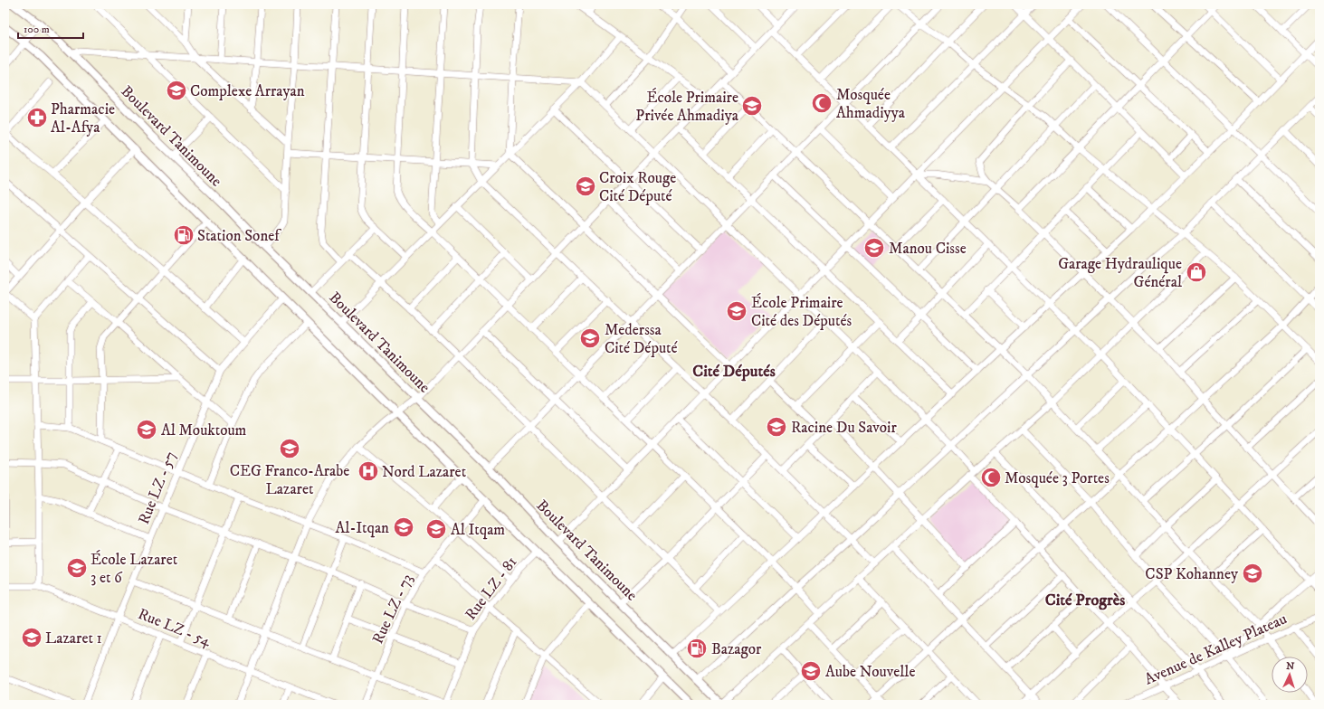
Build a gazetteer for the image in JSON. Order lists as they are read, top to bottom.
{
  "streets": {
    "main road": ["Boulevard Tanimoune"],
    "street": [
      "Rue LZ - 57",
      "Rue LZ - 81",
      "Rue LZ - 73",
      "Rue LZ - 54",
      "Avenue de Kalley Plateau"
    ]
  },
  "crossings": [
    ["Rue LZ - 57", "Rue LZ - 54"]
  ],
  "districts": ["Cité Députés", "Cité Progrès"],
  "places": {
    "school or university": [
      "Complexe Arrayan",
      "École Primaire Privée Ahmadiya",
      "Croix Rouge Cité Député",
      "Manou Cisse",
      "École Primaire Cité des Députés",
      "Mederssa Cité Député",
      "Racine Du Savoir",
      "Al Mouktoum",
      "CEG Franco-Arabe Lazaret",
      "Al-Itqan",
      "Al Itqam",
      "École Lazaret 3 et 6",
      "CSP Kohanney",
      "Lazaret 1",
      "Aube Nouvelle"
    ],
    "mosque": ["Mosquée Ahmadiyya", "Mosquée 3 Portes"],
    "pharmacy": ["Pharmacie Al-Afya"],
    "fuel station": ["Station Sonef", "Bazagor"],
    "shop": ["Garage Hydraulique Général"],
    "hospital": ["Nord Lazaret"]
  },
  "scale_bar": "100 m",
  "north": "top"
}
